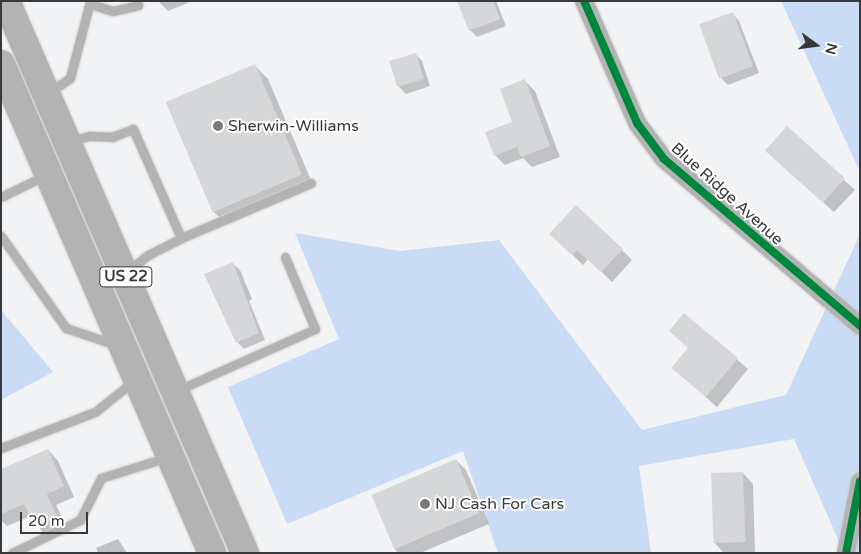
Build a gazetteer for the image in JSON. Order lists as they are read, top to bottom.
{
  "streets": {
    "highway": ["US 22"],
    "street": ["Blue Ridge Avenue"]
  },
  "places": ["Sherwin-Williams", "NJ Cash For Cars"],
  "scale_bar": "20 m",
  "north": "right"
}
